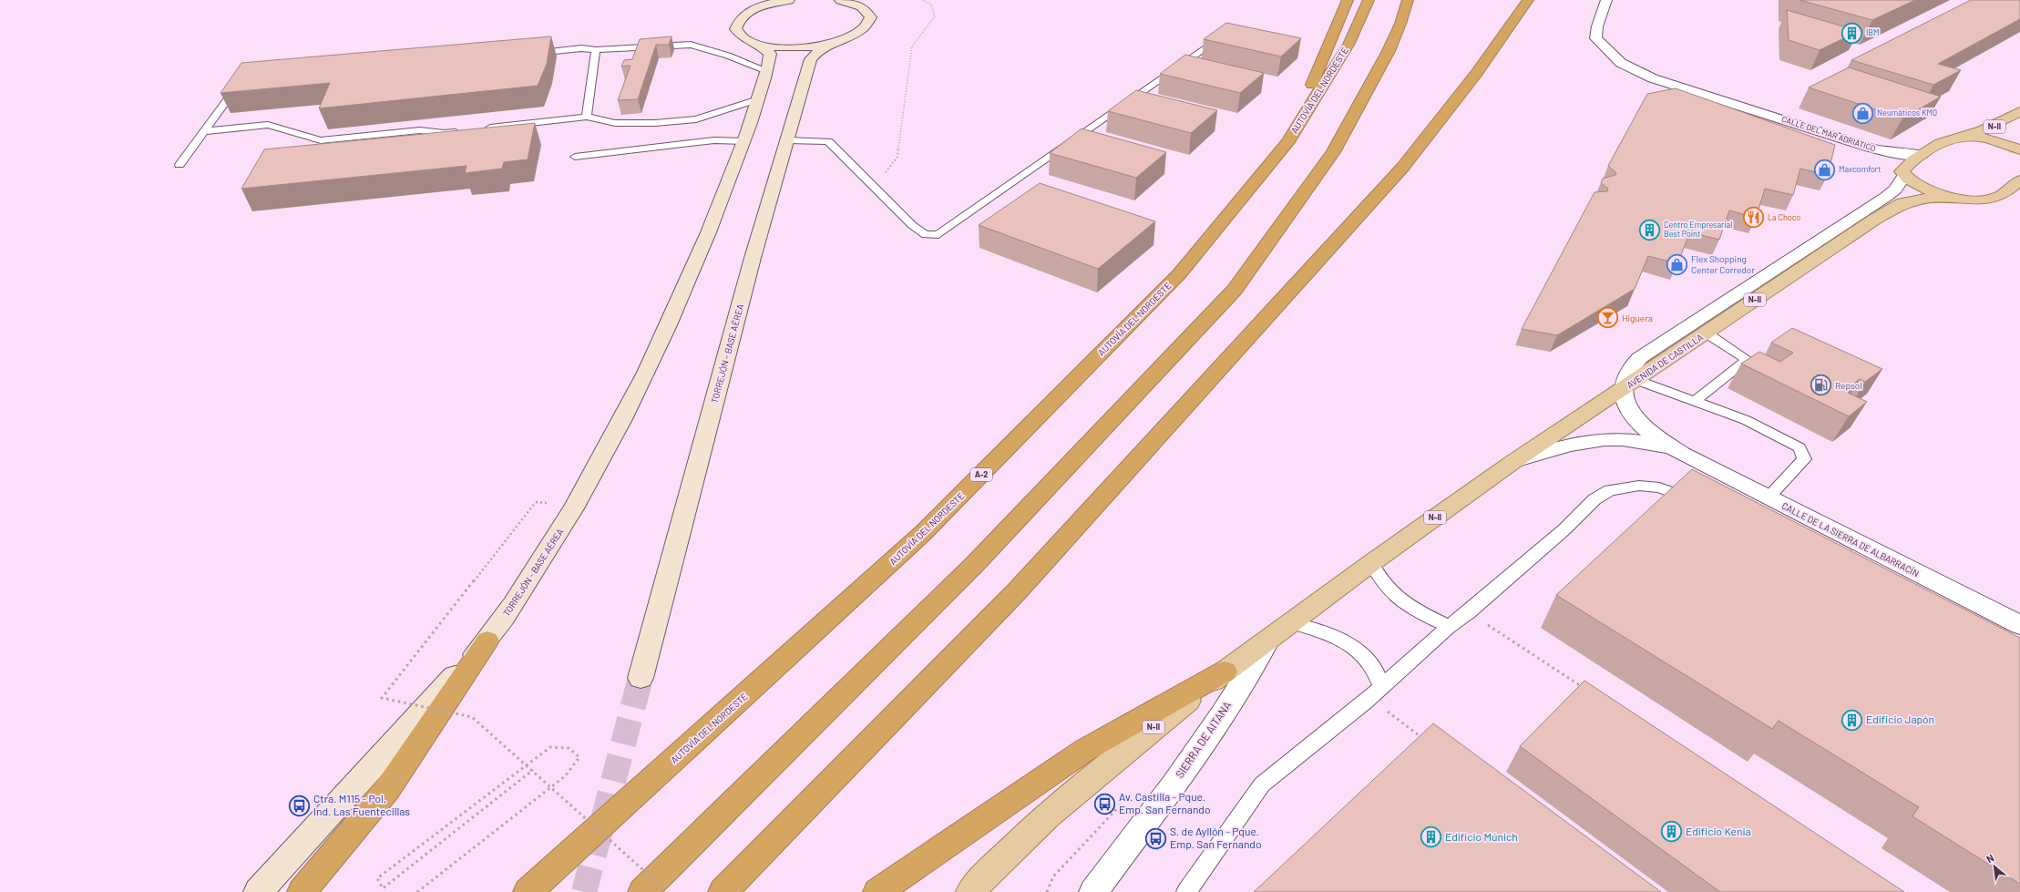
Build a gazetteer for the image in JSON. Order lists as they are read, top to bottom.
{
  "streets": {
    "highway": ["AUTOVÍA DEL NORDESTE", "A-2"],
    "main road": ["N-II", "TORREJÓN - BASE AÉREA", "AVENIDA DE CASTILLA"],
    "street": ["CALLE DEL MAR ADRIÁTICO", "CALLE DE LA SIERRA DE ALBARRACÍN", "SIERRA DE AITANA"]
  },
  "crossings": [
    ["N-II", "CALLE DEL MAR ADRIÁTICO"],
    ["N-II", "AVENIDA DE CASTILLA"],
    ["N-II", "CALLE DE LA SIERRA DE ALBARRACÍN"],
    ["N-II", "SIERRA DE AITANA"],
    ["CALLE DEL MAR ADRIÁTICO", "AVENIDA DE CASTILLA"],
    ["AVENIDA DE CASTILLA", "CALLE DE LA SIERRA DE ALBARRACÍN"]
  ],
  "places": {
    "building": [
      "IBM",
      "Centro Empresarial Best Point",
      "Edificio Japón",
      "Edificio Kenia",
      "Edificio Múnich"
    ],
    "shop": ["Neumáticos KM0", "Maxcomfort", "Flex Shopping Center Corredor"],
    "restaurant": ["La Choco"],
    "bar": ["Higuera"],
    "fuel station": ["Repsol"],
    "bus stop": ["Av. Castilla - Pque. Emp. San Fernando", "Ctra. M115 - Pol. Ind. Las Fuentecillas", "S. de Ayllón - Pque. Emp. San Fernando"]
  },
  "north": "top left"
}
